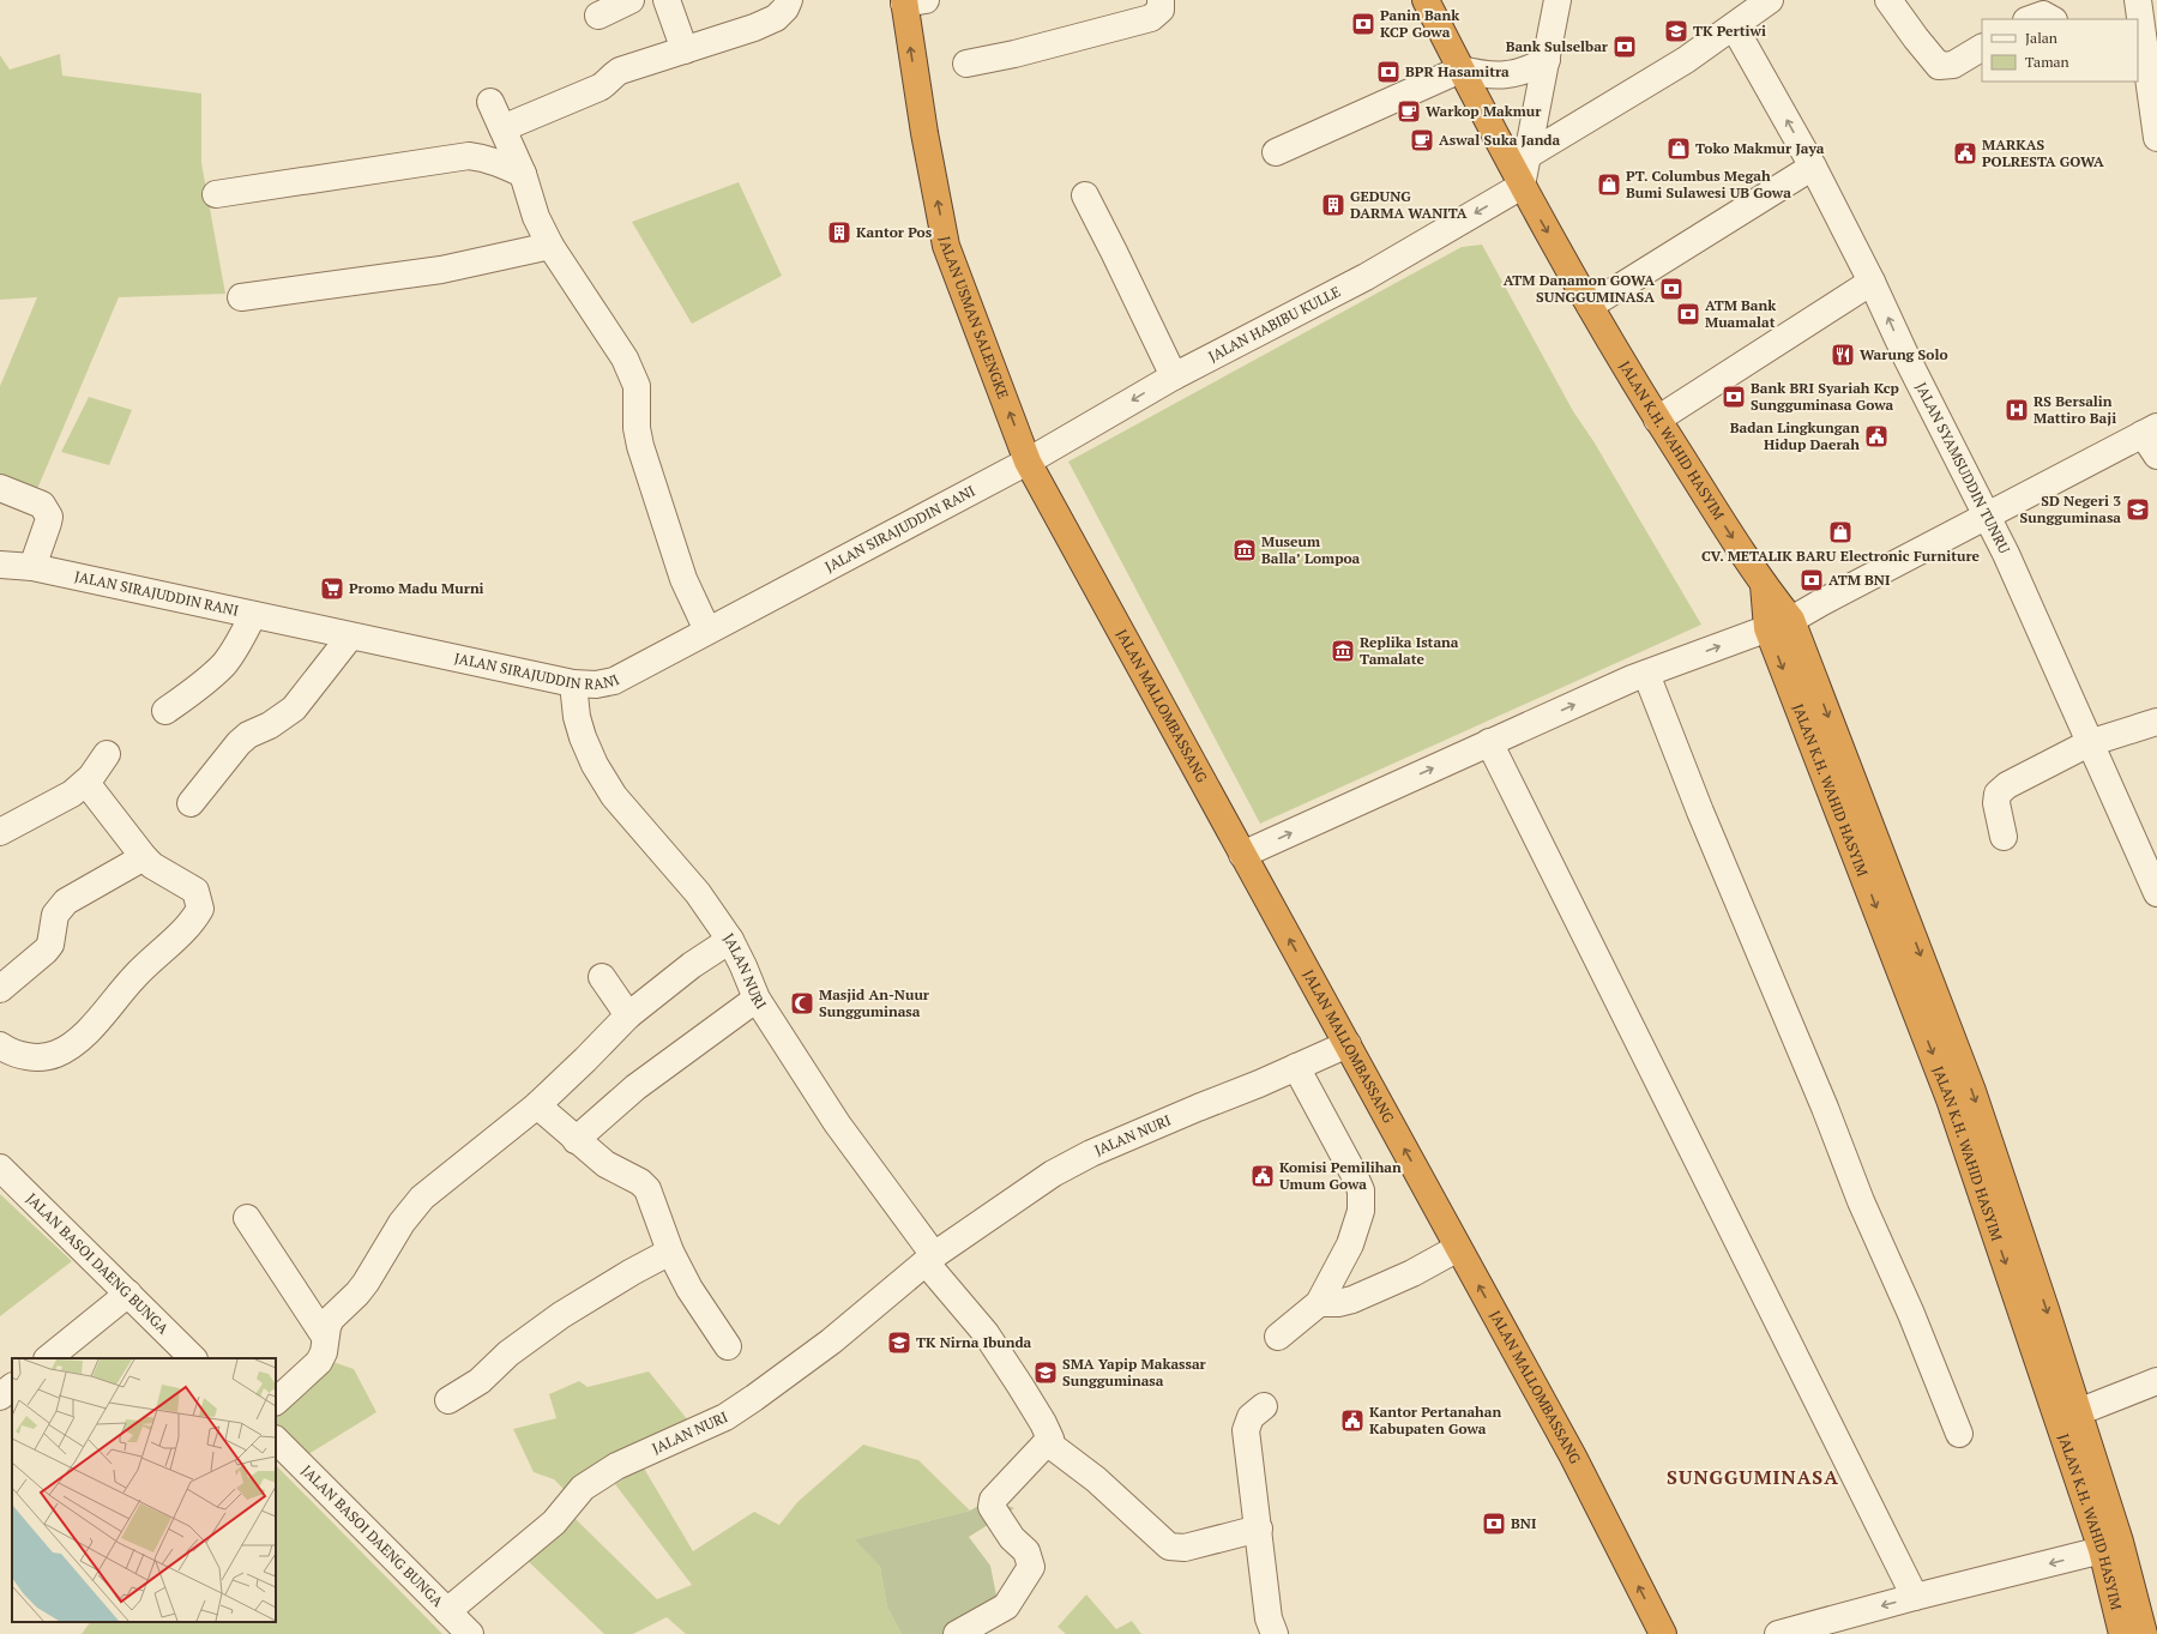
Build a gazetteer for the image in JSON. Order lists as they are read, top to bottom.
{
  "streets": {
    "highway": ["JALAN USMAN SALENGKE", "JALAN K.H. WAHID HASYIM", "JALAN MALLOMBASSANG"],
    "street": [
      "JALAN HABIBU KULLE",
      "JALAN SYAMSUDDIN TUNRU",
      "JALAN SIRAJUDDIN RANI",
      "JALAN NURI",
      "JALAN BASOI DAENG BUNGA"
    ]
  },
  "crossings": [
    ["JALAN USMAN SALENGKE", "JALAN HABIBU KULLE"],
    ["JALAN USMAN SALENGKE", "JALAN SIRAJUDDIN RANI"],
    ["JALAN USMAN SALENGKE", "JALAN MALLOMBASSANG"],
    ["JALAN HABIBU KULLE", "JALAN K.H. WAHID HASYIM"],
    ["JALAN HABIBU KULLE", "JALAN SIRAJUDDIN RANI"],
    ["JALAN HABIBU KULLE", "JALAN MALLOMBASSANG"],
    ["JALAN SIRAJUDDIN RANI", "JALAN MALLOMBASSANG"],
    ["JALAN SIRAJUDDIN RANI", "JALAN NURI"],
    ["JALAN MALLOMBASSANG", "JALAN NURI"],
    ["JALAN NURI", "JALAN BASOI DAENG BUNGA"]
  ],
  "one_way": [
    "JALAN USMAN SALENGKE",
    "JALAN K.H. WAHID HASYIM",
    "JALAN SYAMSUDDIN TUNRU",
    "JALAN MALLOMBASSANG"
  ],
  "districts": ["SUNGGUMINASA"],
  "places": {
    "bank": [
      "Panin Bank KCP Gowa",
      "Bank Sulselbar",
      "BPR Hasamitra",
      "ATM Danamon GOWA SUNGGUMINASA",
      "ATM Bank Muamalat",
      "Bank BRI Syariah Kcp Sungguminasa Gowa",
      "ATM BNI",
      "BNI"
    ],
    "school or university": [
      "TK Pertiwi",
      "SD Negeri 3 Sungguminasa",
      "TK Nirna Ibunda",
      "SMA Yapip Makassar Sungguminasa"
    ],
    "cafe": ["Warkop Makmur", "Aswal Suka Janda"],
    "shop": ["Toko Makmur Jaya", "PT. Columbus Megah Bumi Sulawesi UB Gowa", "CV. METALIK BARU Electronic Furniture"],
    "public building": [
      "MARKAS POLRESTA GOWA",
      "Badan Lingkungan Hidup Daerah",
      "Komisi Pemilihan Umum Gowa",
      "Kantor Pertanahan Kabupaten Gowa"
    ],
    "building": ["GEDUNG DARMA WANITA", "Kantor Pos"],
    "restaurant": ["Warung Solo"],
    "hospital": ["RS Bersalin Mattiro Baji"],
    "museum": ["Museum Ballaʼ Lompoa", "Replika Istana Tamalate"],
    "supermarket": ["Promo Madu Murni"],
    "mosque": ["Masjid An-Nuur Sungguminasa"]
  },
  "legend": ["Jalan", "Taman"]
}
